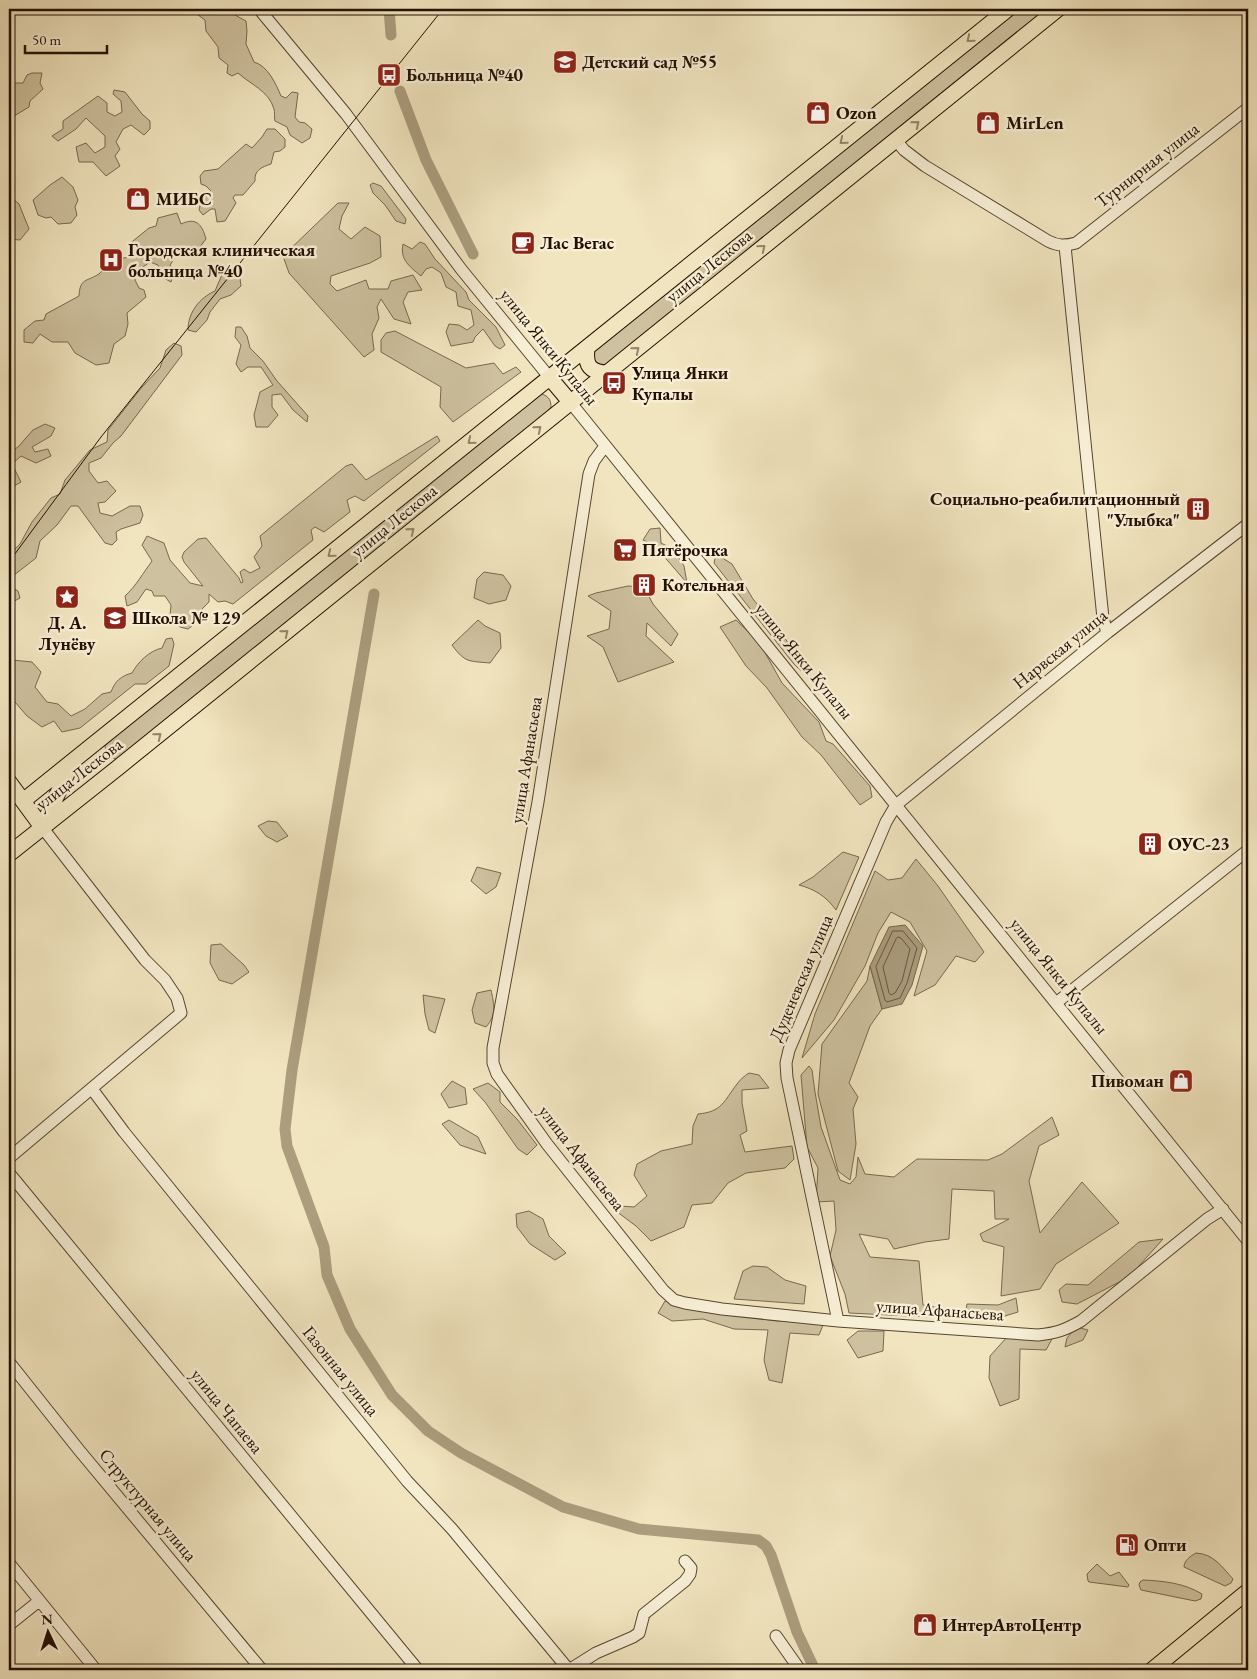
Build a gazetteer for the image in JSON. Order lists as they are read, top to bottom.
{
  "streets": {
    "main road": ["улица Лескова", "улица Янки Купалы"],
    "street": [
      "Турнирная улица",
      "Нарвская улица",
      "улица Афанасьева",
      "Дуденевская улица",
      "Газонная улица",
      "улица Чапаева",
      "Структурная улица"
    ]
  },
  "crossings": [
    ["улица Лескова", "улица Янки Купалы"],
    ["улица Янки Купалы", "Нарвская улица"],
    ["улица Янки Купалы", "улица Афанасьева"],
    ["улица Янки Купалы", "Дуденевская улица"],
    ["Нарвская улица", "Дуденевская улица"],
    ["улица Афанасьева", "Дуденевская улица"]
  ],
  "places": {
    "school or university": ["Детский сад №55", "Школа № 129"],
    "bus stop": ["Больница №40", "Улица Янки Купалы"],
    "shop": [
      "Ozon",
      "MirLen",
      "МИБС",
      "Пивоман",
      "ИнтерАвтоЦентр"
    ],
    "cafe": ["Лас Вегас"],
    "hospital": ["Городская клиническая больница №40"],
    "building": ["Социально-реабилитационный \"Улыбка\"", "Котельная", "ОУС-23"],
    "supermarket": ["Пятёрочка"],
    "place": ["Д. А. Лунёву"],
    "fuel station": ["Опти"]
  },
  "scale_bar": "50 m",
  "north": "top"
}
